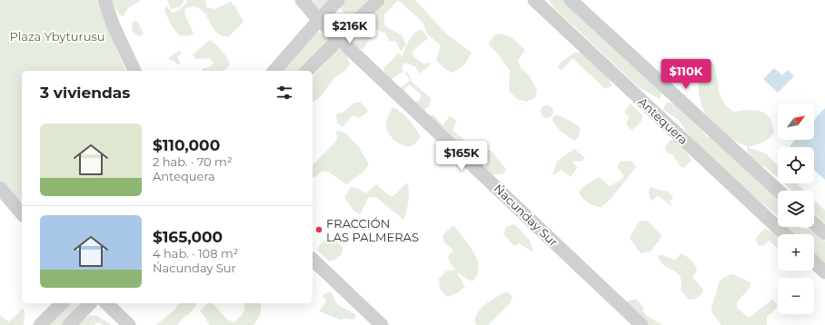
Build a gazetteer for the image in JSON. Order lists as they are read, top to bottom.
{
  "streets": {
    "street": ["Antequera", "Ńacunday Sur"]
  },
  "parks": ["Plaza Ybyturusu"],
  "places": ["FRACCIÓN LAS PALMERAS"],
  "north": "top right",
  "page": {
    "price": ["$216K", "$110K", "$165K"],
    "heading": "3 viviendas",
    "map_buttons": ["+", "−"],
    "list": [
      {
        "name": "$110,000",
        "note": "2 hab. · 70 m² · Antequera"
      },
      {
        "name": "$165,000",
        "note": "4 hab. · 108 m² · Ńacunday Sur"
      }
    ]
  }
}
